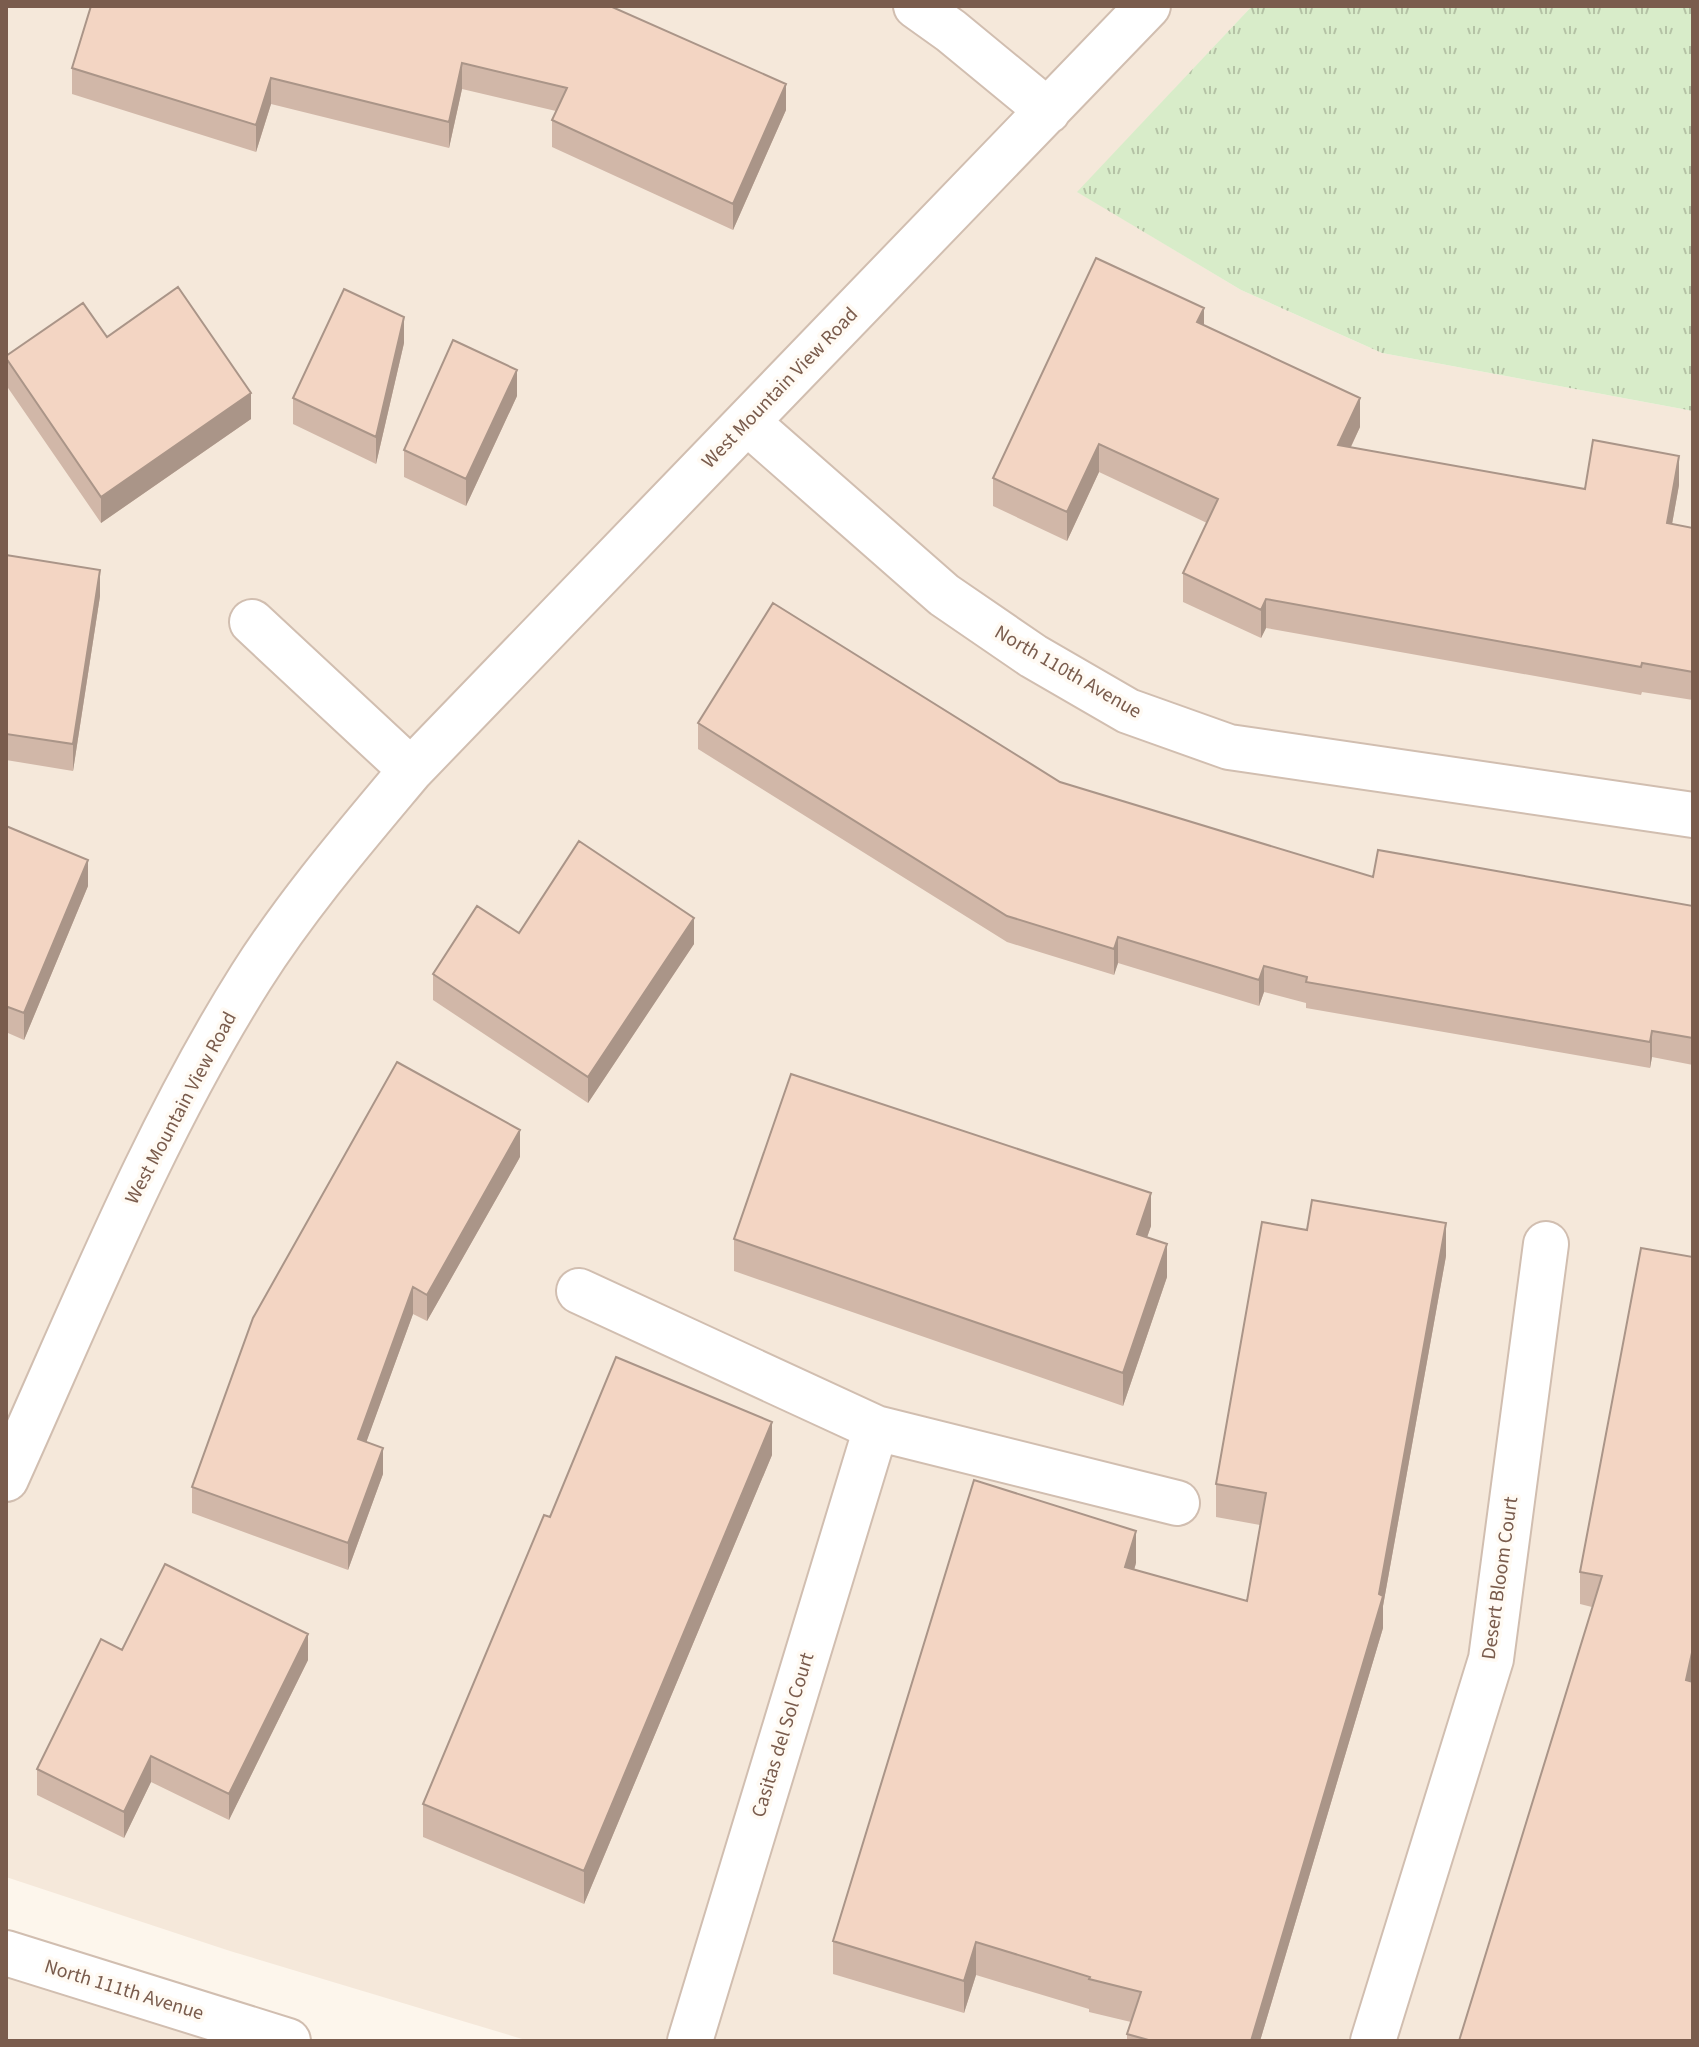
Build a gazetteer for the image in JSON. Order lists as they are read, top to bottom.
{
  "streets": {
    "street": [
      "West Mountain View Road",
      "North 110th Avenue",
      "Desert Bloom Court",
      "Casitas del Sol Court",
      "North 111th Avenue"
    ]
  },
  "crossings": [
    ["West Mountain View Road", "North 110th Avenue"]
  ]
}
